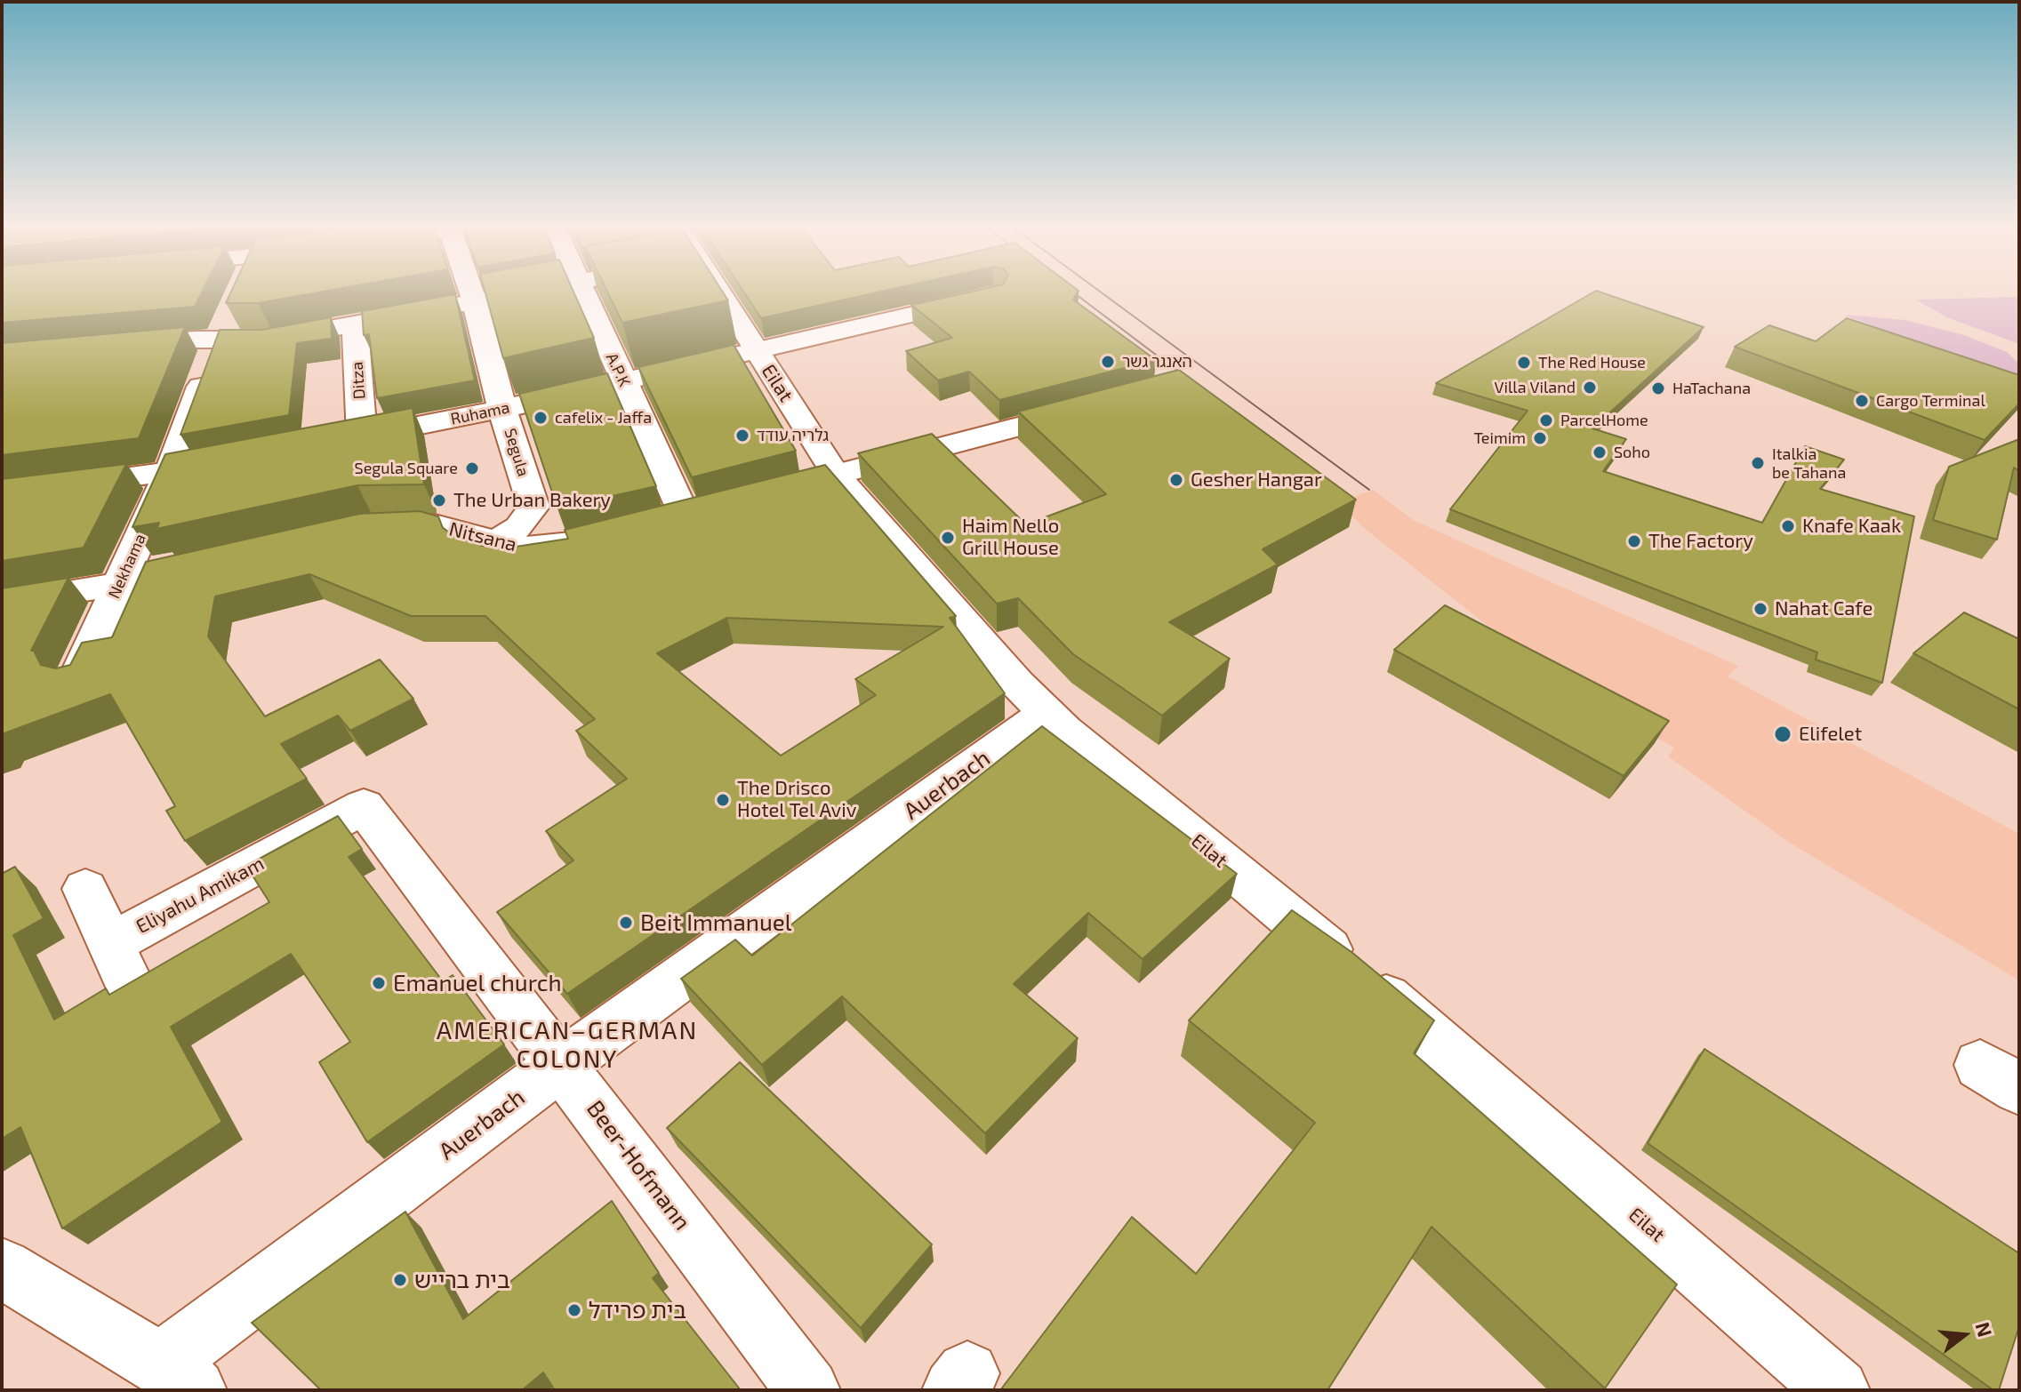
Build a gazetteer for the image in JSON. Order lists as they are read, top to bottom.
{
  "streets": {
    "street": [
      "A.P.K",
      "Ditza",
      "Eilat",
      "Ruhama",
      "Segula",
      "Nitsana",
      "Nekhama",
      "Auerbach",
      "Eliyahu Amikam",
      "Beer-Hofmann"
    ]
  },
  "crossings": [
    ["A.P.K", "Ruhama"],
    ["Ditza", "Ruhama"],
    ["Eilat", "Ruhama"],
    ["Eilat", "Auerbach"],
    ["Ruhama", "Segula"],
    ["Segula", "Nitsana"],
    ["Auerbach", "Beer-Hofmann"],
    ["Eliyahu Amikam", "Beer-Hofmann"]
  ],
  "districts": ["AMERICAN–GERMAN COLONY"],
  "places": [
    "האנגר גשר",
    "The Red House",
    "Villa Viland",
    "HaTachana",
    "Cargo Terminal",
    "cafelix - Jaffa",
    "ParcelHome",
    "גלריה עודד",
    "Teimim",
    "Soho",
    "Italkia be Tahana",
    "Segula Square",
    "Gesher Hangar",
    "The Urban Bakery",
    "Knafe Kaak",
    "Haim Nello Grill House",
    "The Factory",
    "Nahat Cafe",
    "Elifelet",
    "The Drisco Hotel Tel Aviv",
    "Beit Immanuel",
    "Emanuel church",
    "בית ברייש",
    "בית פרידל"
  ],
  "north": "right"
}
